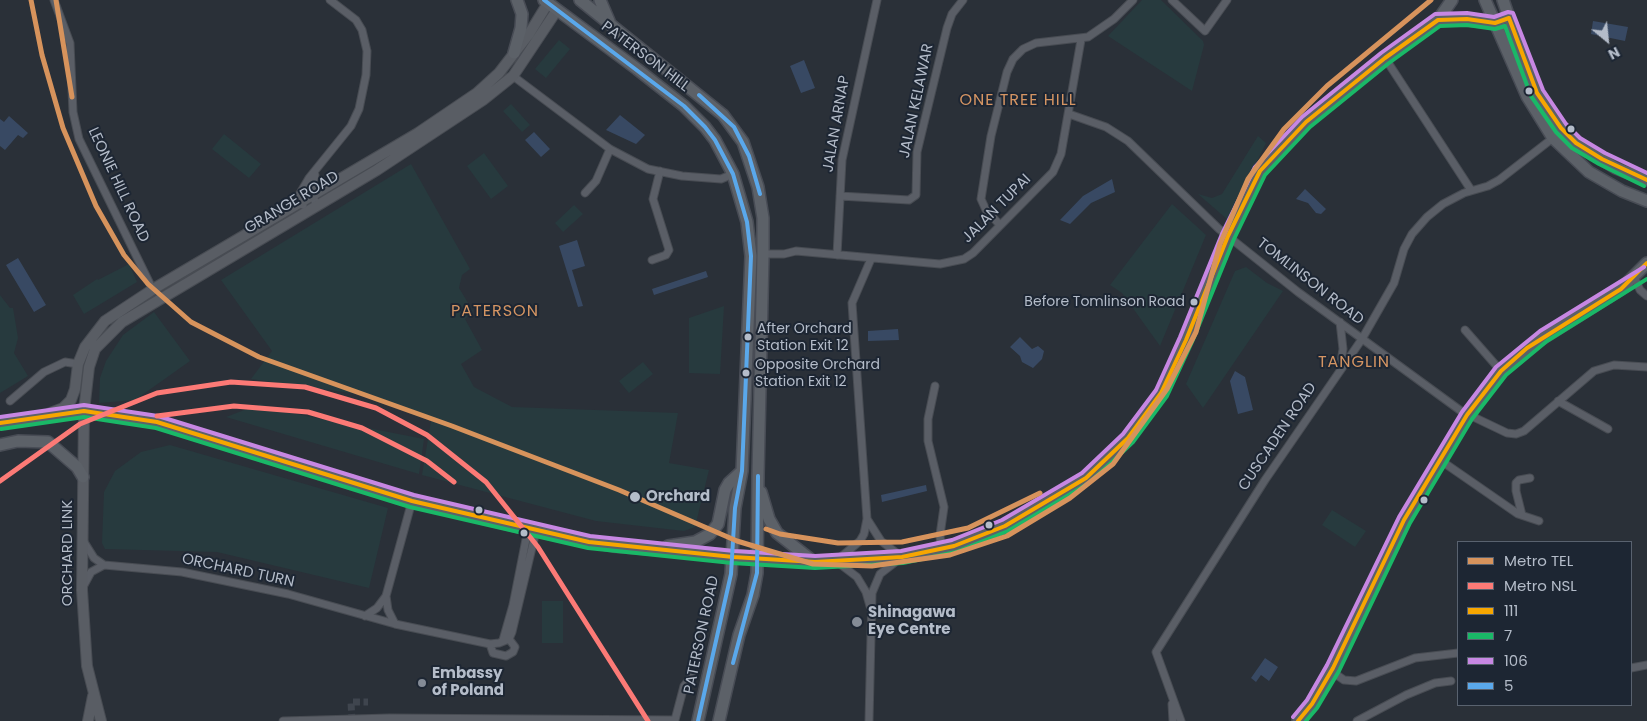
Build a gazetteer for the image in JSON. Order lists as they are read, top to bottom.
{
  "streets": {
    "main road": [
      "PATERSON HILL",
      "GRANGE ROAD",
      "ORCHARD LINK",
      "PATERSON ROAD"
    ],
    "street": [
      "JALAN KELAWAR",
      "JALAN ARNAP",
      "LEONIE HILL ROAD",
      "JALAN TUPAI",
      "TOMLINSON ROAD",
      "CUSCADEN ROAD",
      "ORCHARD TURN"
    ]
  },
  "crossings": [
    ["PATERSON HILL", "GRANGE ROAD"],
    ["PATERSON HILL", "JALAN TUPAI"],
    ["PATERSON HILL", "PATERSON ROAD"],
    ["JALAN KELAWAR", "JALAN ARNAP"],
    ["JALAN ARNAP", "JALAN TUPAI"],
    ["LEONIE HILL ROAD", "GRANGE ROAD"],
    ["GRANGE ROAD", "ORCHARD LINK"],
    ["JALAN TUPAI", "TOMLINSON ROAD"],
    ["TOMLINSON ROAD", "CUSCADEN ROAD"]
  ],
  "districts": ["ONE TREE HILL", "PATERSON", "TANGLIN"],
  "places": [
    "Before Tomlinson Road",
    "After Orchard Station Exit 12",
    "Opposite Orchard Station Exit 12",
    "Orchard",
    "Shinagawa Eye Centre",
    "Embassy of Poland"
  ],
  "lines": [
    "metro line TEL",
    "transit line 5",
    "transit line 106",
    "transit line 111",
    "transit line 7",
    "metro line NSL"
  ],
  "legend": [
    "Metro TEL",
    "Metro NSL",
    "111",
    "7",
    "106",
    "5"
  ],
  "north": "bottom right"
}
